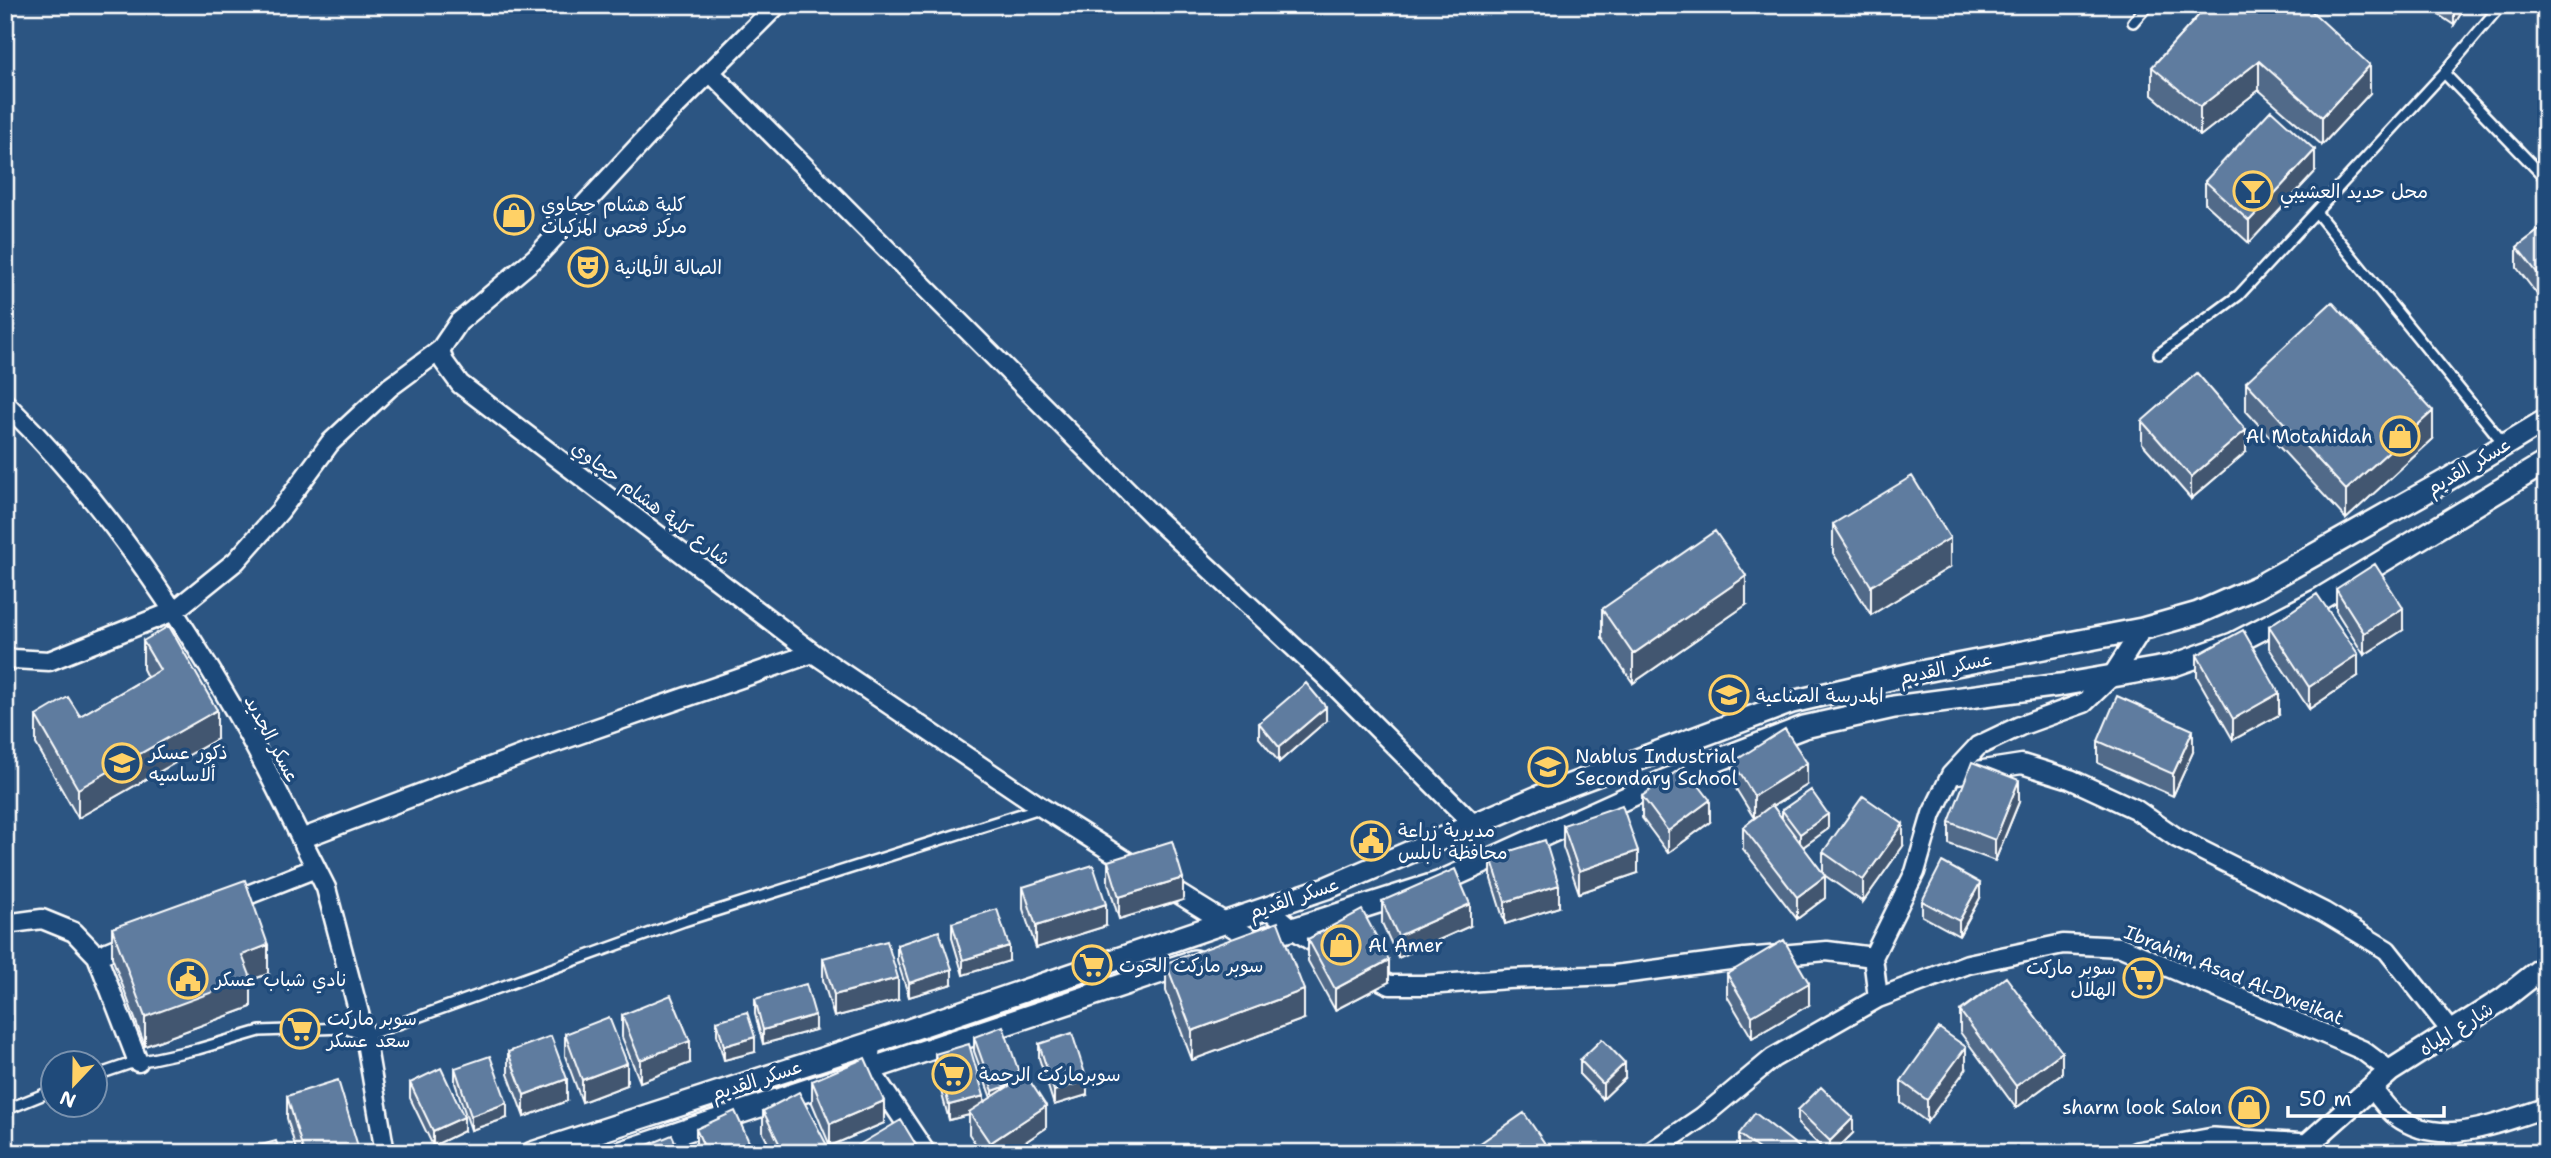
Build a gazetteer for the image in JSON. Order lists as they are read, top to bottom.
{
  "streets": {
    "street": [
      "عسكر القديم",
      "شارع كلية هشام حجاوي",
      "عسكر الجديد",
      "Ibrahim Asad Al-Dweikat",
      "شارع المياه"
    ]
  },
  "crossings": [
    ["عسكر القديم", "شارع كلية هشام حجاوي"],
    ["Ibrahim Asad Al-Dweikat", "شارع المياه"]
  ],
  "places": {
    "bar": ["محل حديد العشيبي"],
    "shop": [
      "كلية هشام حجاوي مركز فحص المركبات",
      "Al Motahidah",
      "Al Amer",
      "sharm look Salon"
    ],
    "theatre": ["الصالة الألمانية"],
    "school or university": ["المدرسة الصناعية", "ذكور عسكر ألاساسيه", "Nablus Industrial Secondary School"],
    "public building": ["مديرية زراعة محافظة نابلس", "نادي شباب عسكر"],
    "supermarket": [
      "سوبر ماركت الحوت",
      "سوبر ماركت الهلال",
      "سوبر ماركت سعد عسكر",
      "سوبرماركت الرحمة"
    ]
  },
  "scale_bar": "50 m",
  "north": "bottom"
}
